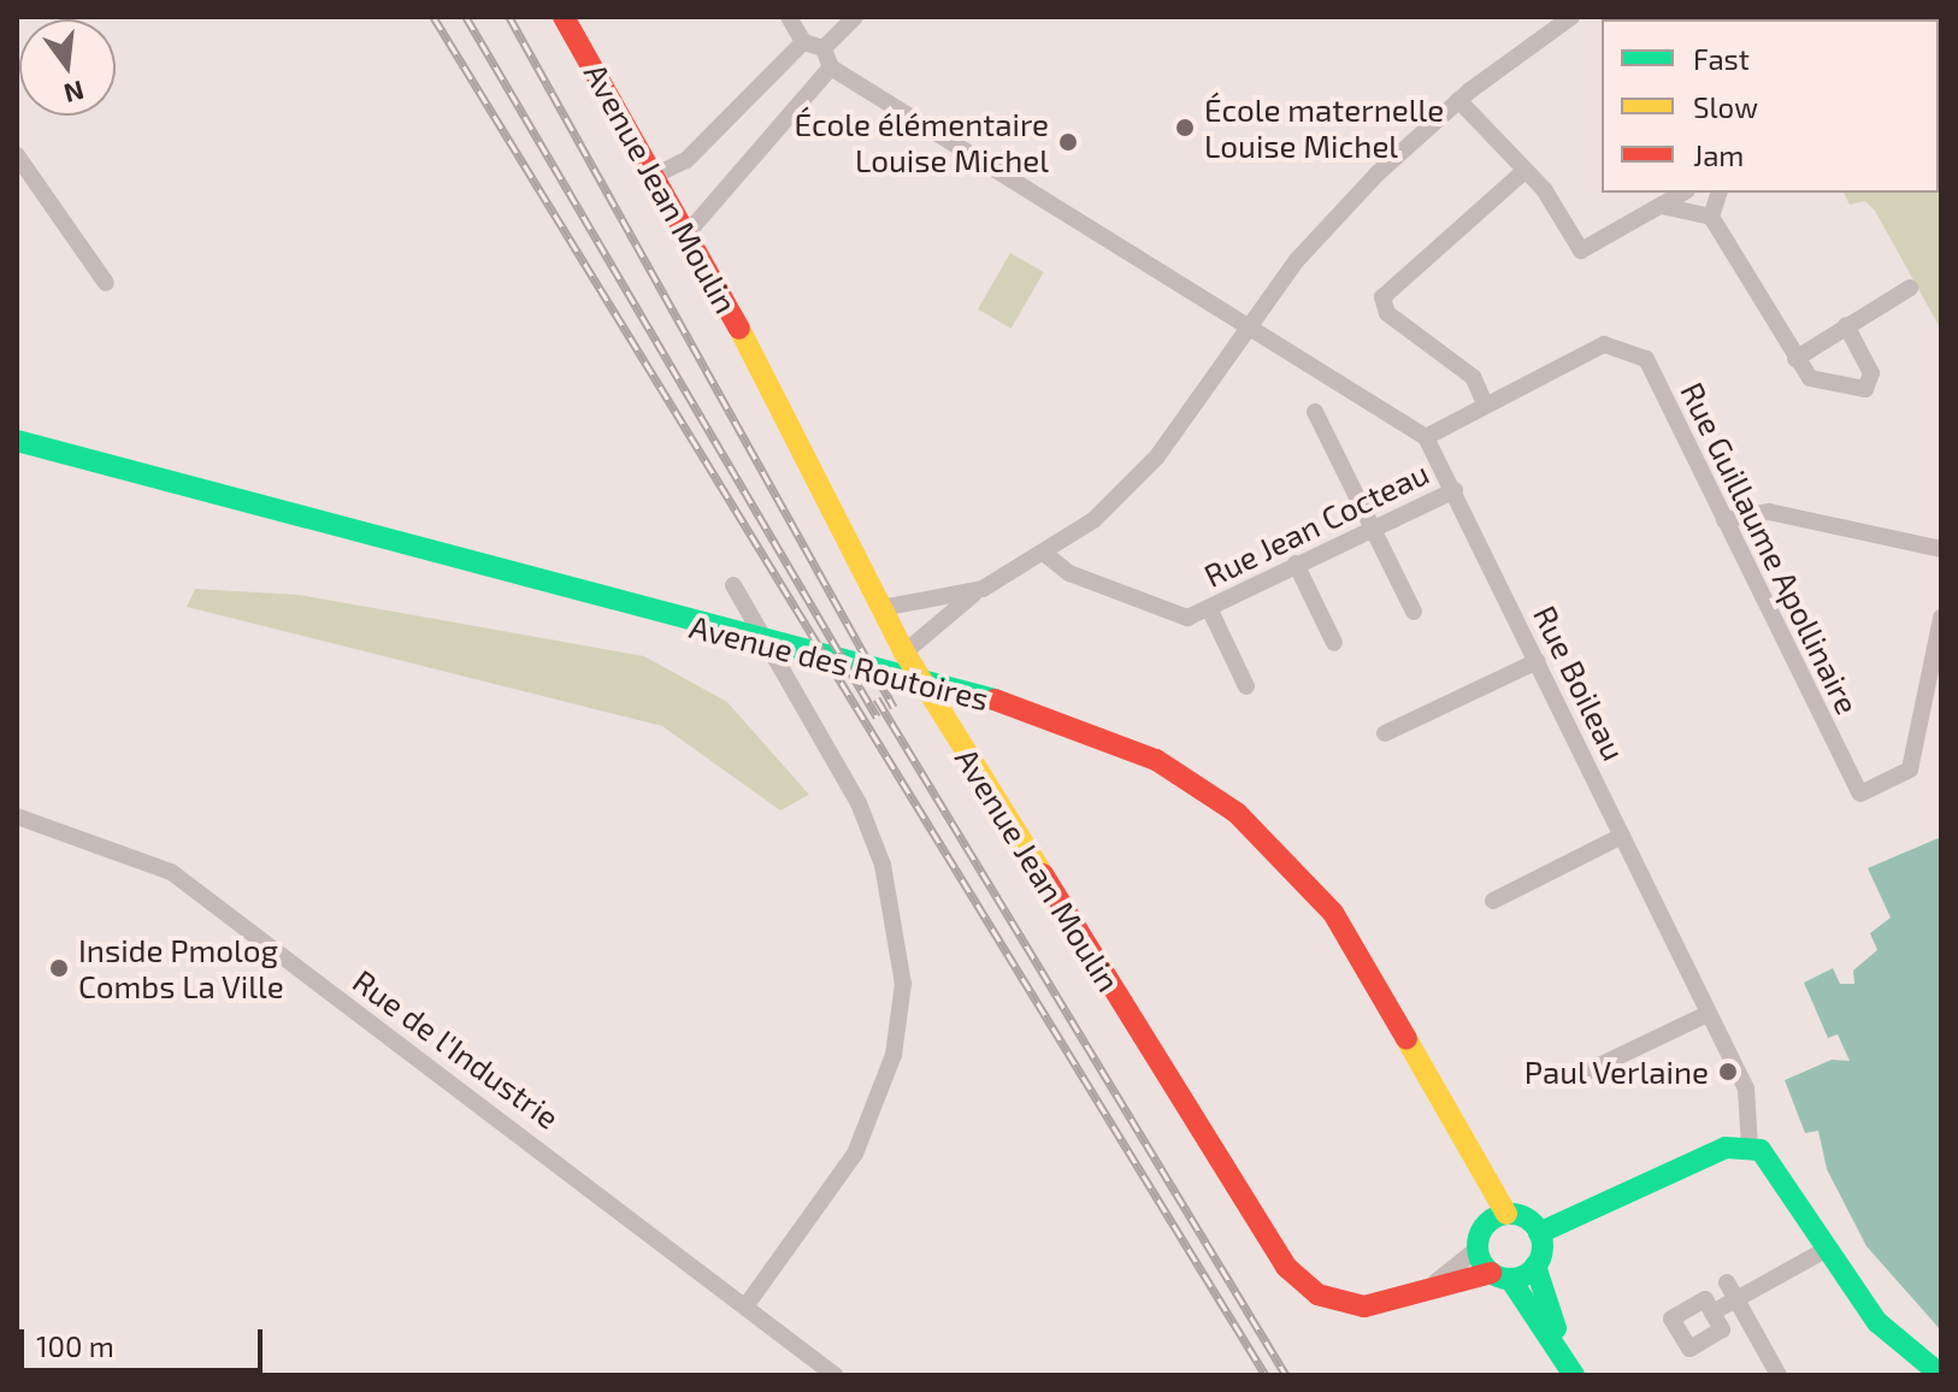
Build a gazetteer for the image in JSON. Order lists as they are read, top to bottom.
{
  "streets": {
    "street": [
      "Avenue Jean Moulin",
      "Rue Jean Cocteau",
      "Rue Guillaume Apollinaire",
      "Avenue des Routoires",
      "Rue Boileau",
      "Rue de l'Industrie"
    ]
  },
  "crossings": [
    ["Avenue Jean Moulin", "Avenue des Routoires"],
    ["Rue Jean Cocteau", "Rue Boileau"],
    ["Rue Guillaume Apollinaire", "Rue Boileau"]
  ],
  "places": [
    "École maternelle Louise Michel",
    "École élémentaire Louise Michel",
    "Inside Pmolog Combs La Ville",
    "Paul Verlaine"
  ],
  "legend": ["Fast", "Slow", "Jam"],
  "scale_bar": "100 m",
  "north": "bottom"
}
